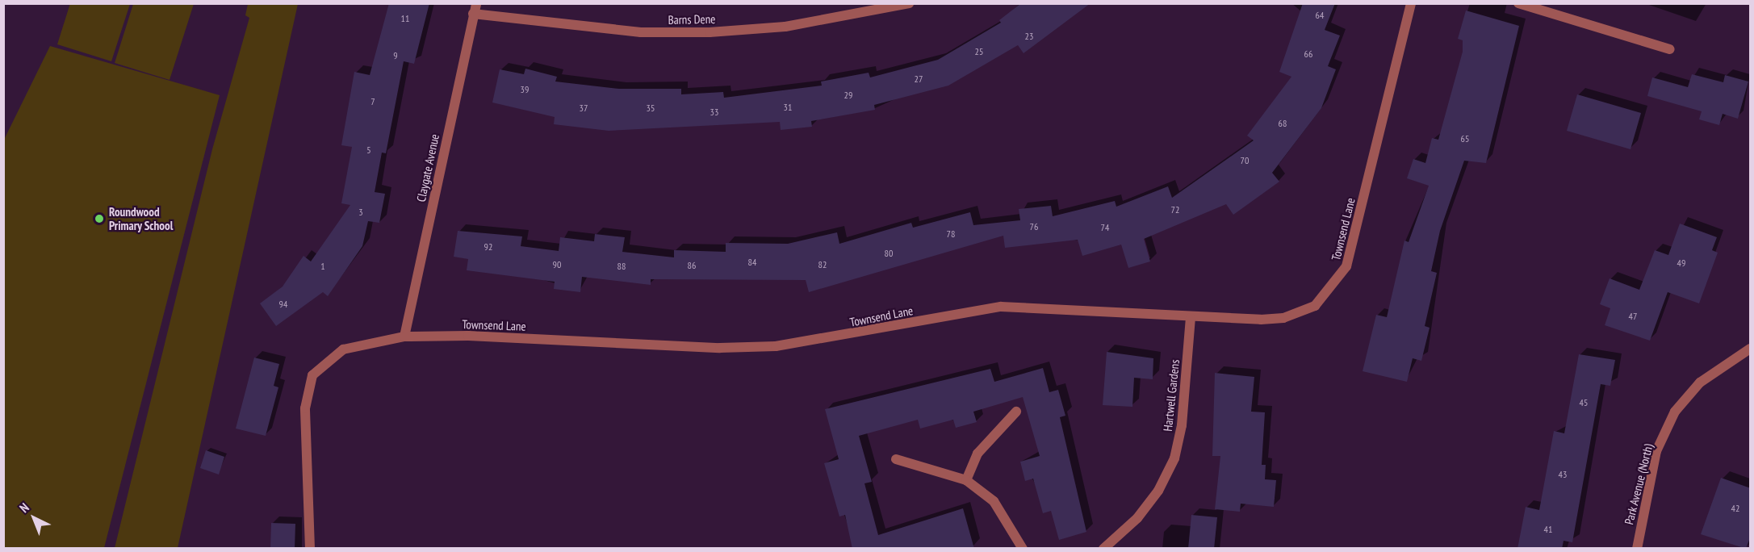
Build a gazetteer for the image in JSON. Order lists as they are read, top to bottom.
{
  "streets": {
    "street": [
      "Barns Dene",
      "Claygate Avenue",
      "Townsend Lane",
      "Hartwell Gardens",
      "Park Avenue (North)"
    ]
  },
  "crossings": [
    ["Barns Dene", "Claygate Avenue"],
    ["Claygate Avenue", "Townsend Lane"],
    ["Townsend Lane", "Hartwell Gardens"]
  ],
  "places": ["Roundwood Primary School"],
  "house_numbers": [
    "64",
    "11",
    "23",
    "25",
    "66",
    "9",
    "27",
    "39",
    "29",
    "7",
    "31",
    "37",
    "35",
    "33",
    "68",
    "65",
    "5",
    "70",
    "72",
    "3",
    "76",
    "74",
    "78",
    "92",
    "80",
    "84",
    "49",
    "90",
    "82",
    "86",
    "1",
    "88",
    "94",
    "47",
    "45",
    "43",
    "42",
    "41"
  ],
  "north": "top left"
}
